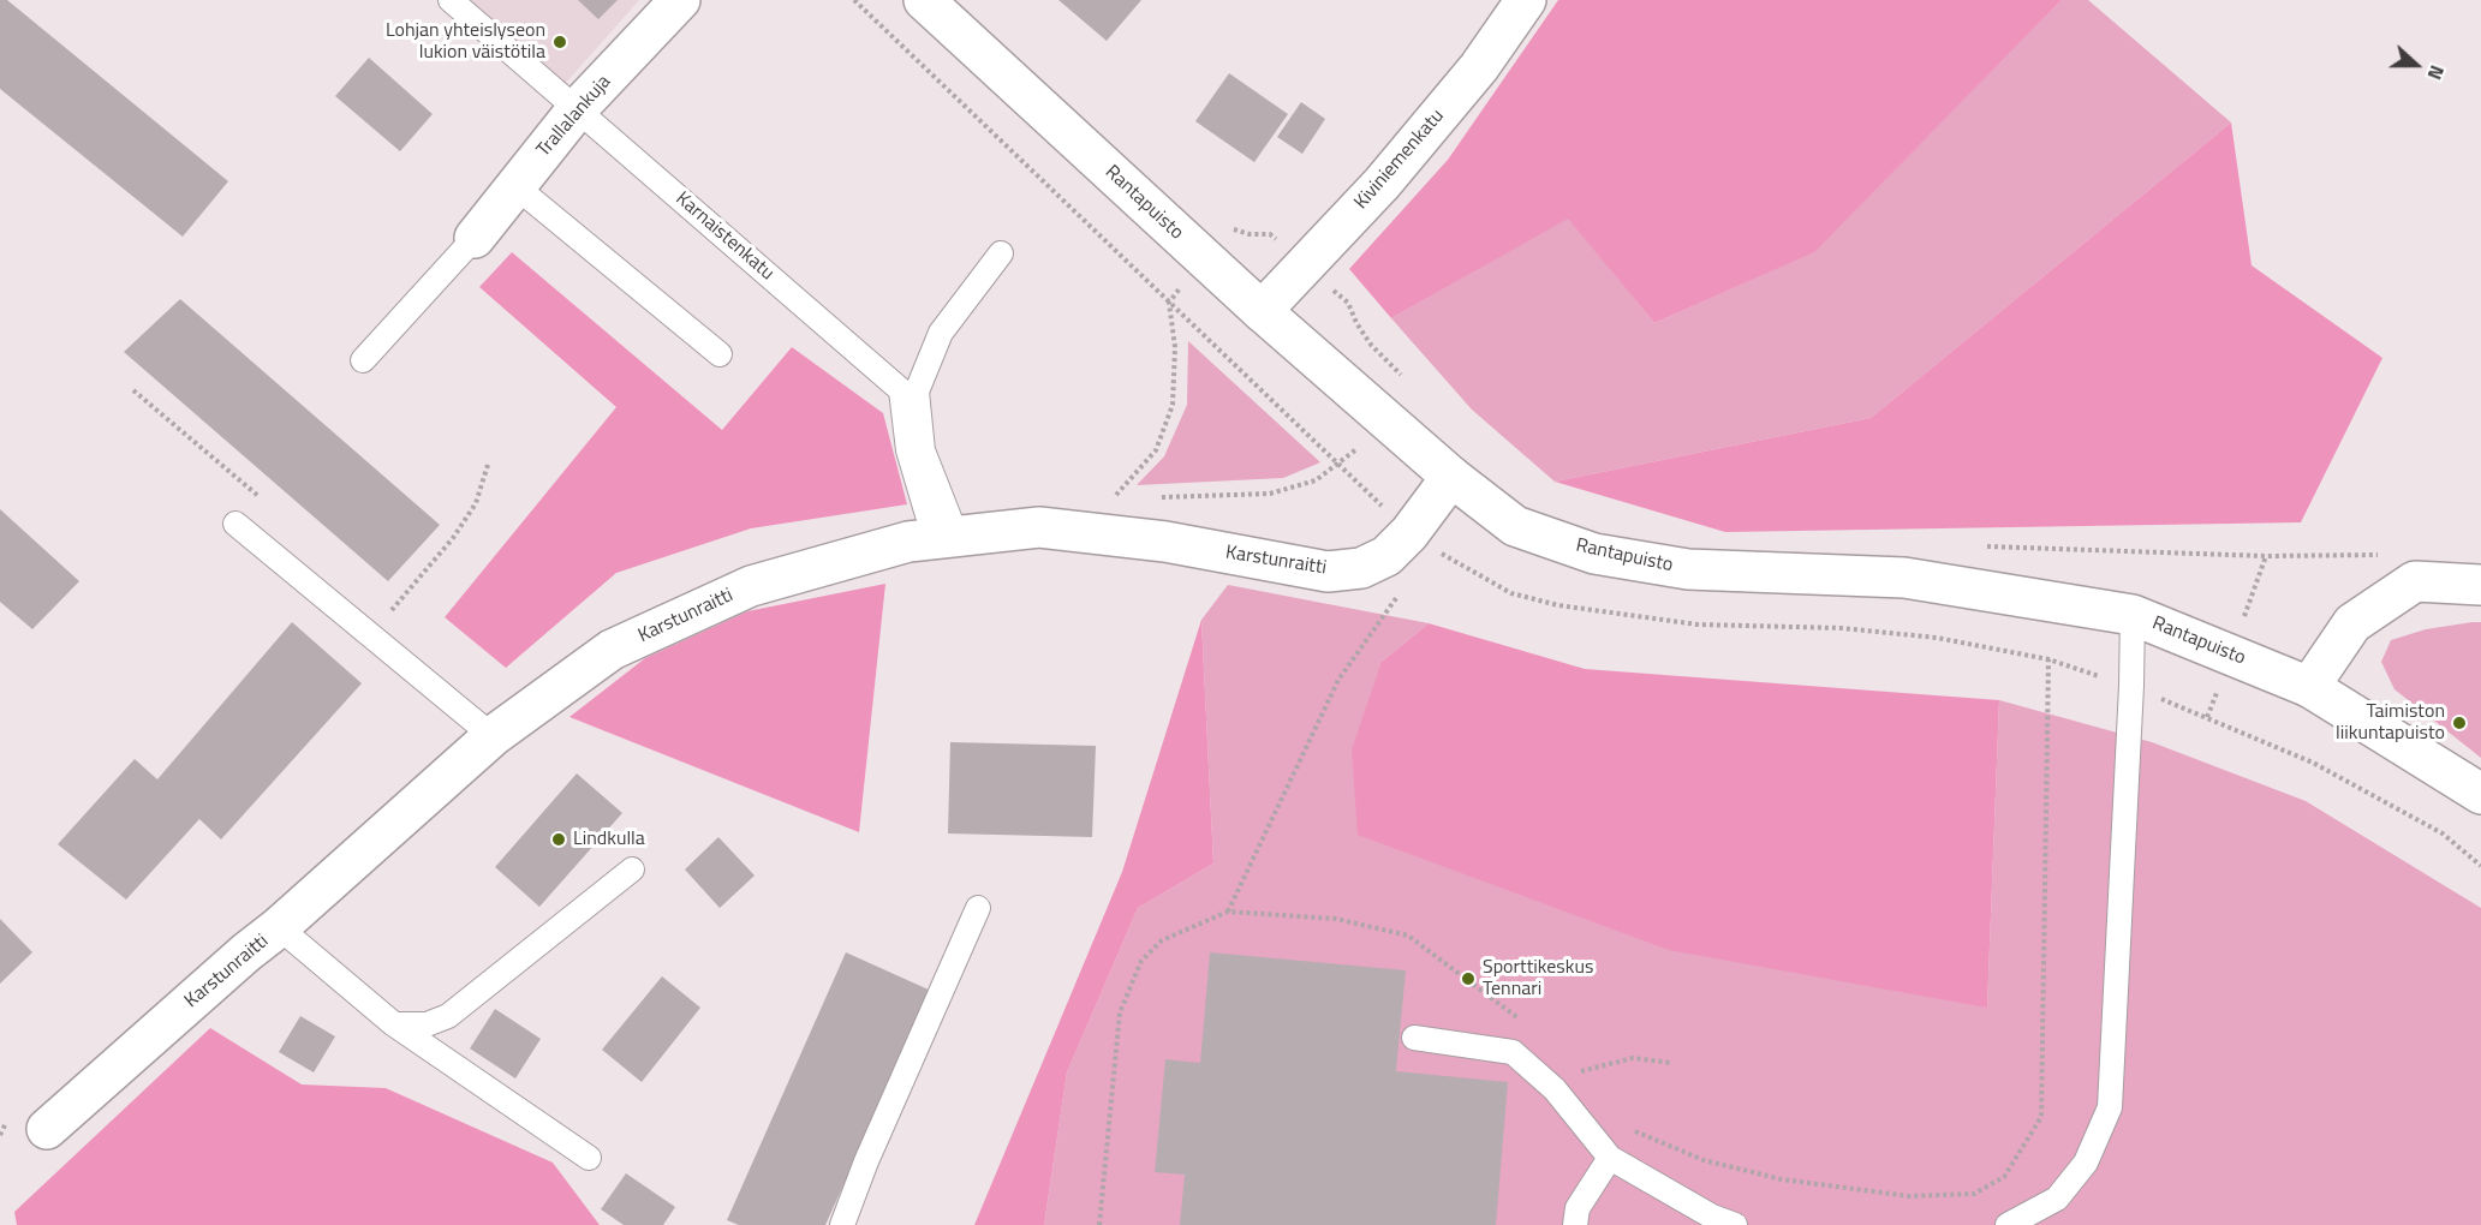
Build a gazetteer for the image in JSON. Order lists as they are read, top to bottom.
{
  "streets": {
    "street": [
      "Trallalankuja",
      "Kiviniemenkatu",
      "Rantapuisto",
      "Karstunraitti"
    ],
    "lane": ["Karnaistenkatu"]
  },
  "crossings": [
    ["Trallalankuja", "Karnaistenkatu"],
    ["Kiviniemenkatu", "Rantapuisto"],
    ["Rantapuisto", "Karstunraitti"],
    ["Karnaistenkatu", "Karstunraitti"]
  ],
  "places": [
    "Lohjan yhteislyseon lukion väistötila",
    "Taimiston liikuntapuisto",
    "Lindkulla",
    "Sporttikeskus Tennari"
  ],
  "north": "right"
}
